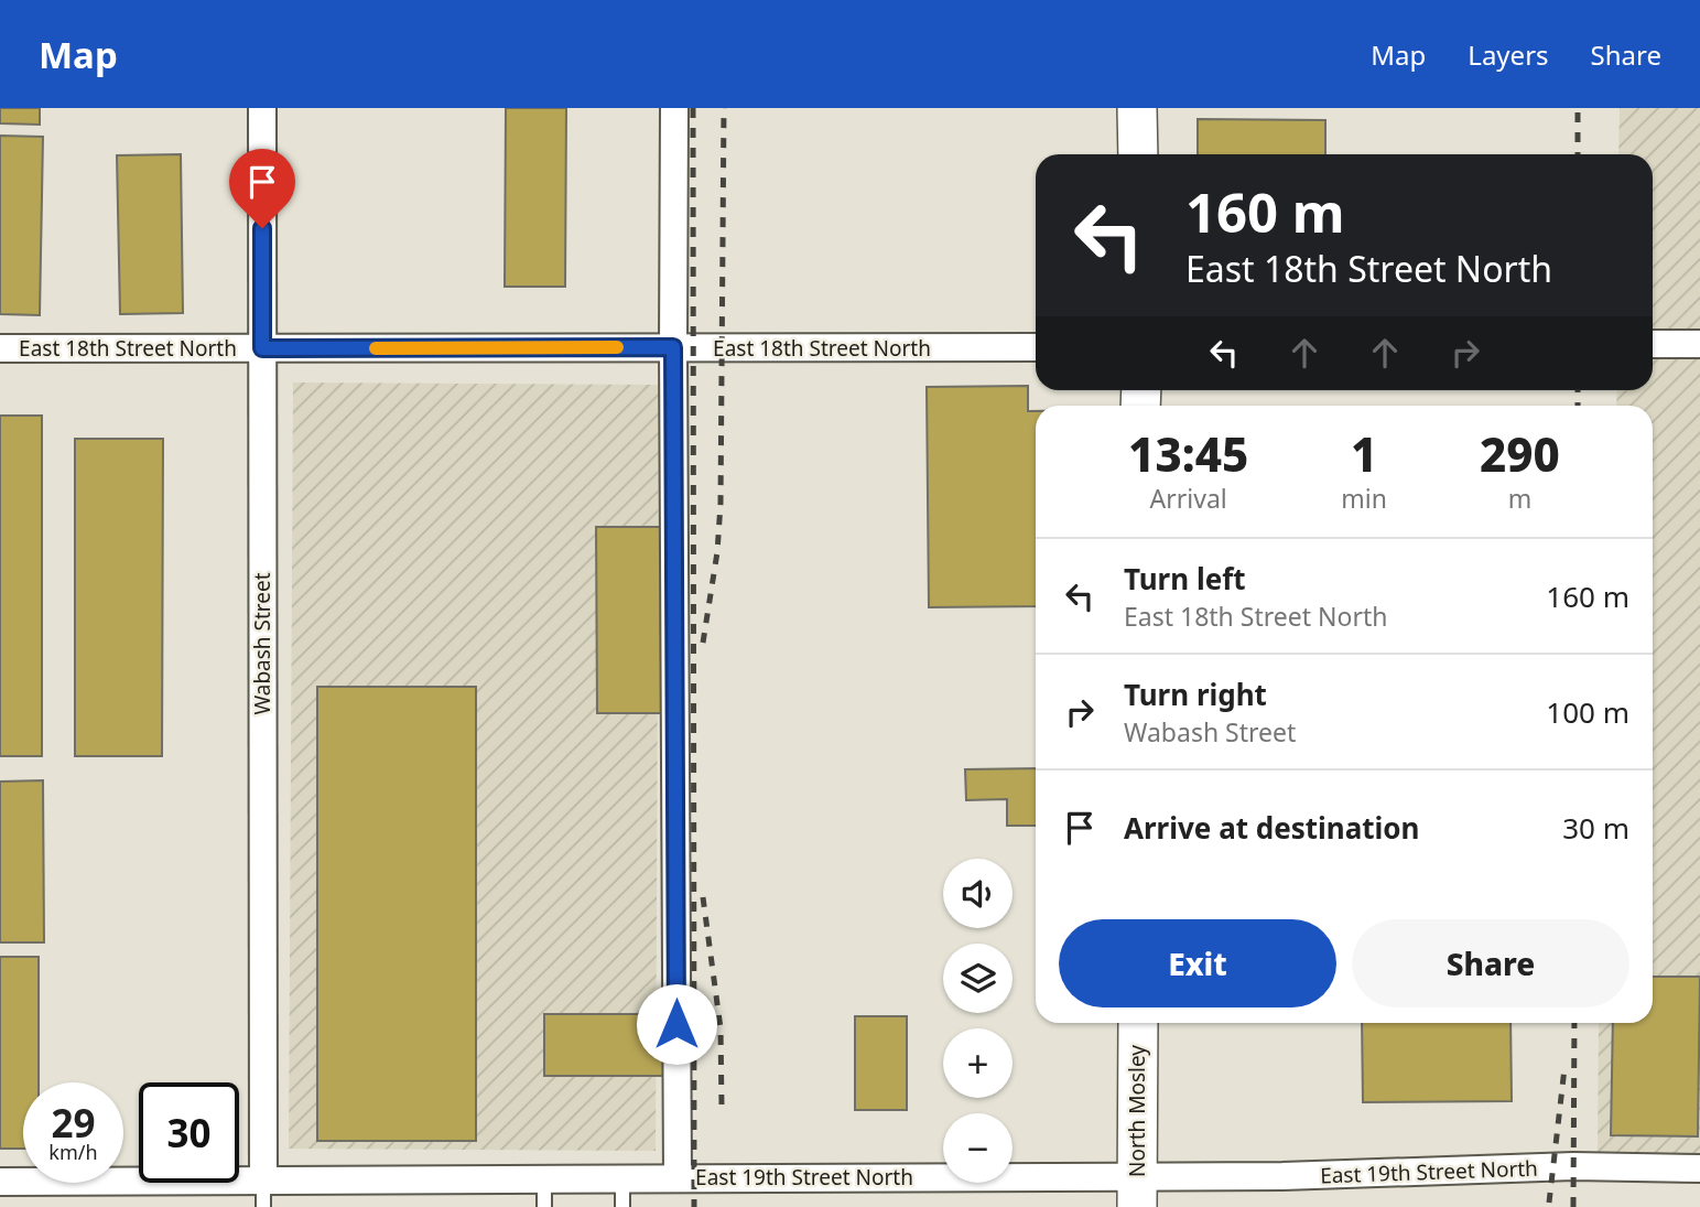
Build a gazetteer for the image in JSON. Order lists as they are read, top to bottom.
{
  "streets": {
    "street": [
      "East 18th Street North",
      "Wabash Street",
      "North Mosley",
      "East 19th Street North"
    ]
  },
  "crossings": [
    ["East 18th Street North", "Wabash Street"],
    ["Wabash Street", "East 19th Street North"],
    ["North Mosley", "East 19th Street North"]
  ],
  "page": {
    "header": "Map",
    "nav": ["Map", "Layers", "Share"],
    "turn": ["160 m", "East 18th Street North"],
    "eta": [
      "13:45",
      "Arrival",
      "1",
      "min",
      "290",
      "m"
    ],
    "list": [
      {
        "name": "Turn left",
        "note": "East 18th Street North",
        "value": "160 m"
      },
      {
        "name": "Turn right",
        "note": "Wabash Street",
        "value": "100 m"
      },
      {
        "name": "Arrive at destination",
        "value": "30 m"
      }
    ],
    "map_buttons": ["+", "−"],
    "buttons": ["Exit", "Share"],
    "speed": "29 km/h",
    "limit": "30"
  }
}
